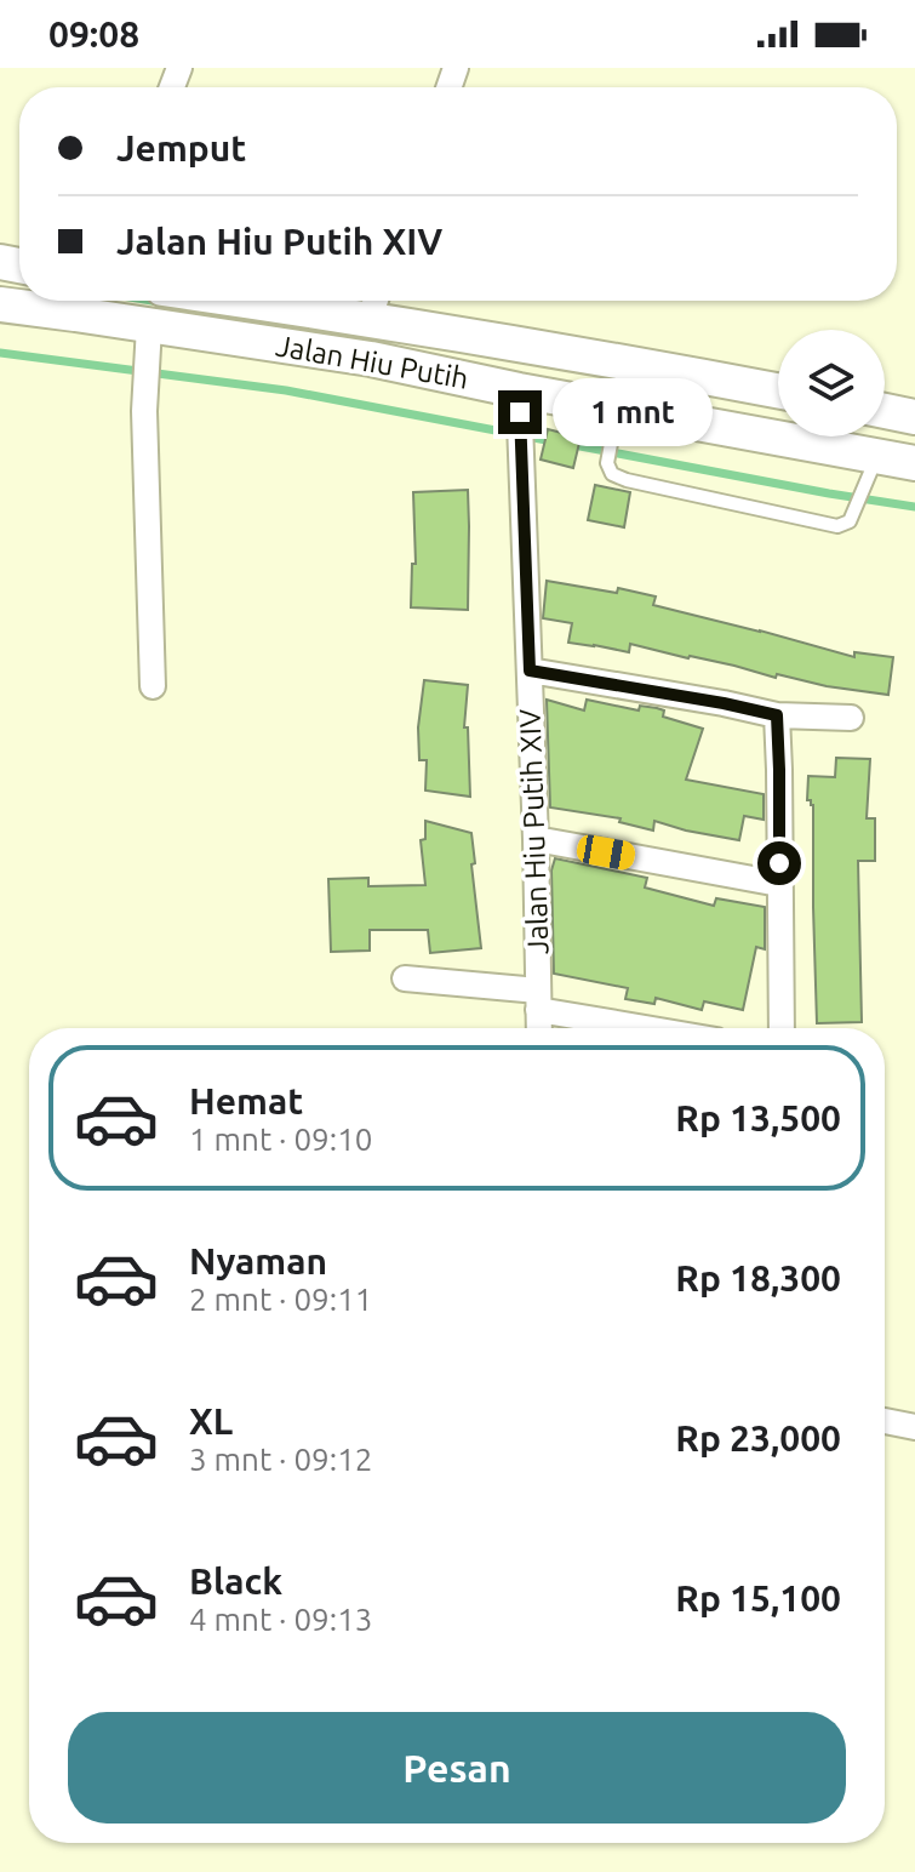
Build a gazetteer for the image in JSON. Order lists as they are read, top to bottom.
{
  "streets": {
    "street": ["Jalan Hiu Putih", "Jalan Hiu Putih XIV"]
  },
  "crossings": [
    ["Jalan Hiu Putih", "Jalan Hiu Putih XIV"]
  ],
  "page": {
    "status": "09:08",
    "banner": ["Jemput", "Jalan Hiu Putih XIV"],
    "bubble": "1 mnt",
    "list": [
      {
        "name": "Hemat",
        "note": "1 mnt · 09:10",
        "value": "Rp 13,500"
      },
      {
        "name": "Nyaman",
        "note": "2 mnt · 09:11",
        "value": "Rp 18,300"
      },
      {
        "name": "XL",
        "note": "3 mnt · 09:12",
        "value": "Rp 23,000"
      },
      {
        "name": "Black",
        "note": "4 mnt · 09:13",
        "value": "Rp 15,100"
      }
    ],
    "buttons": "Pesan"
  }
}
